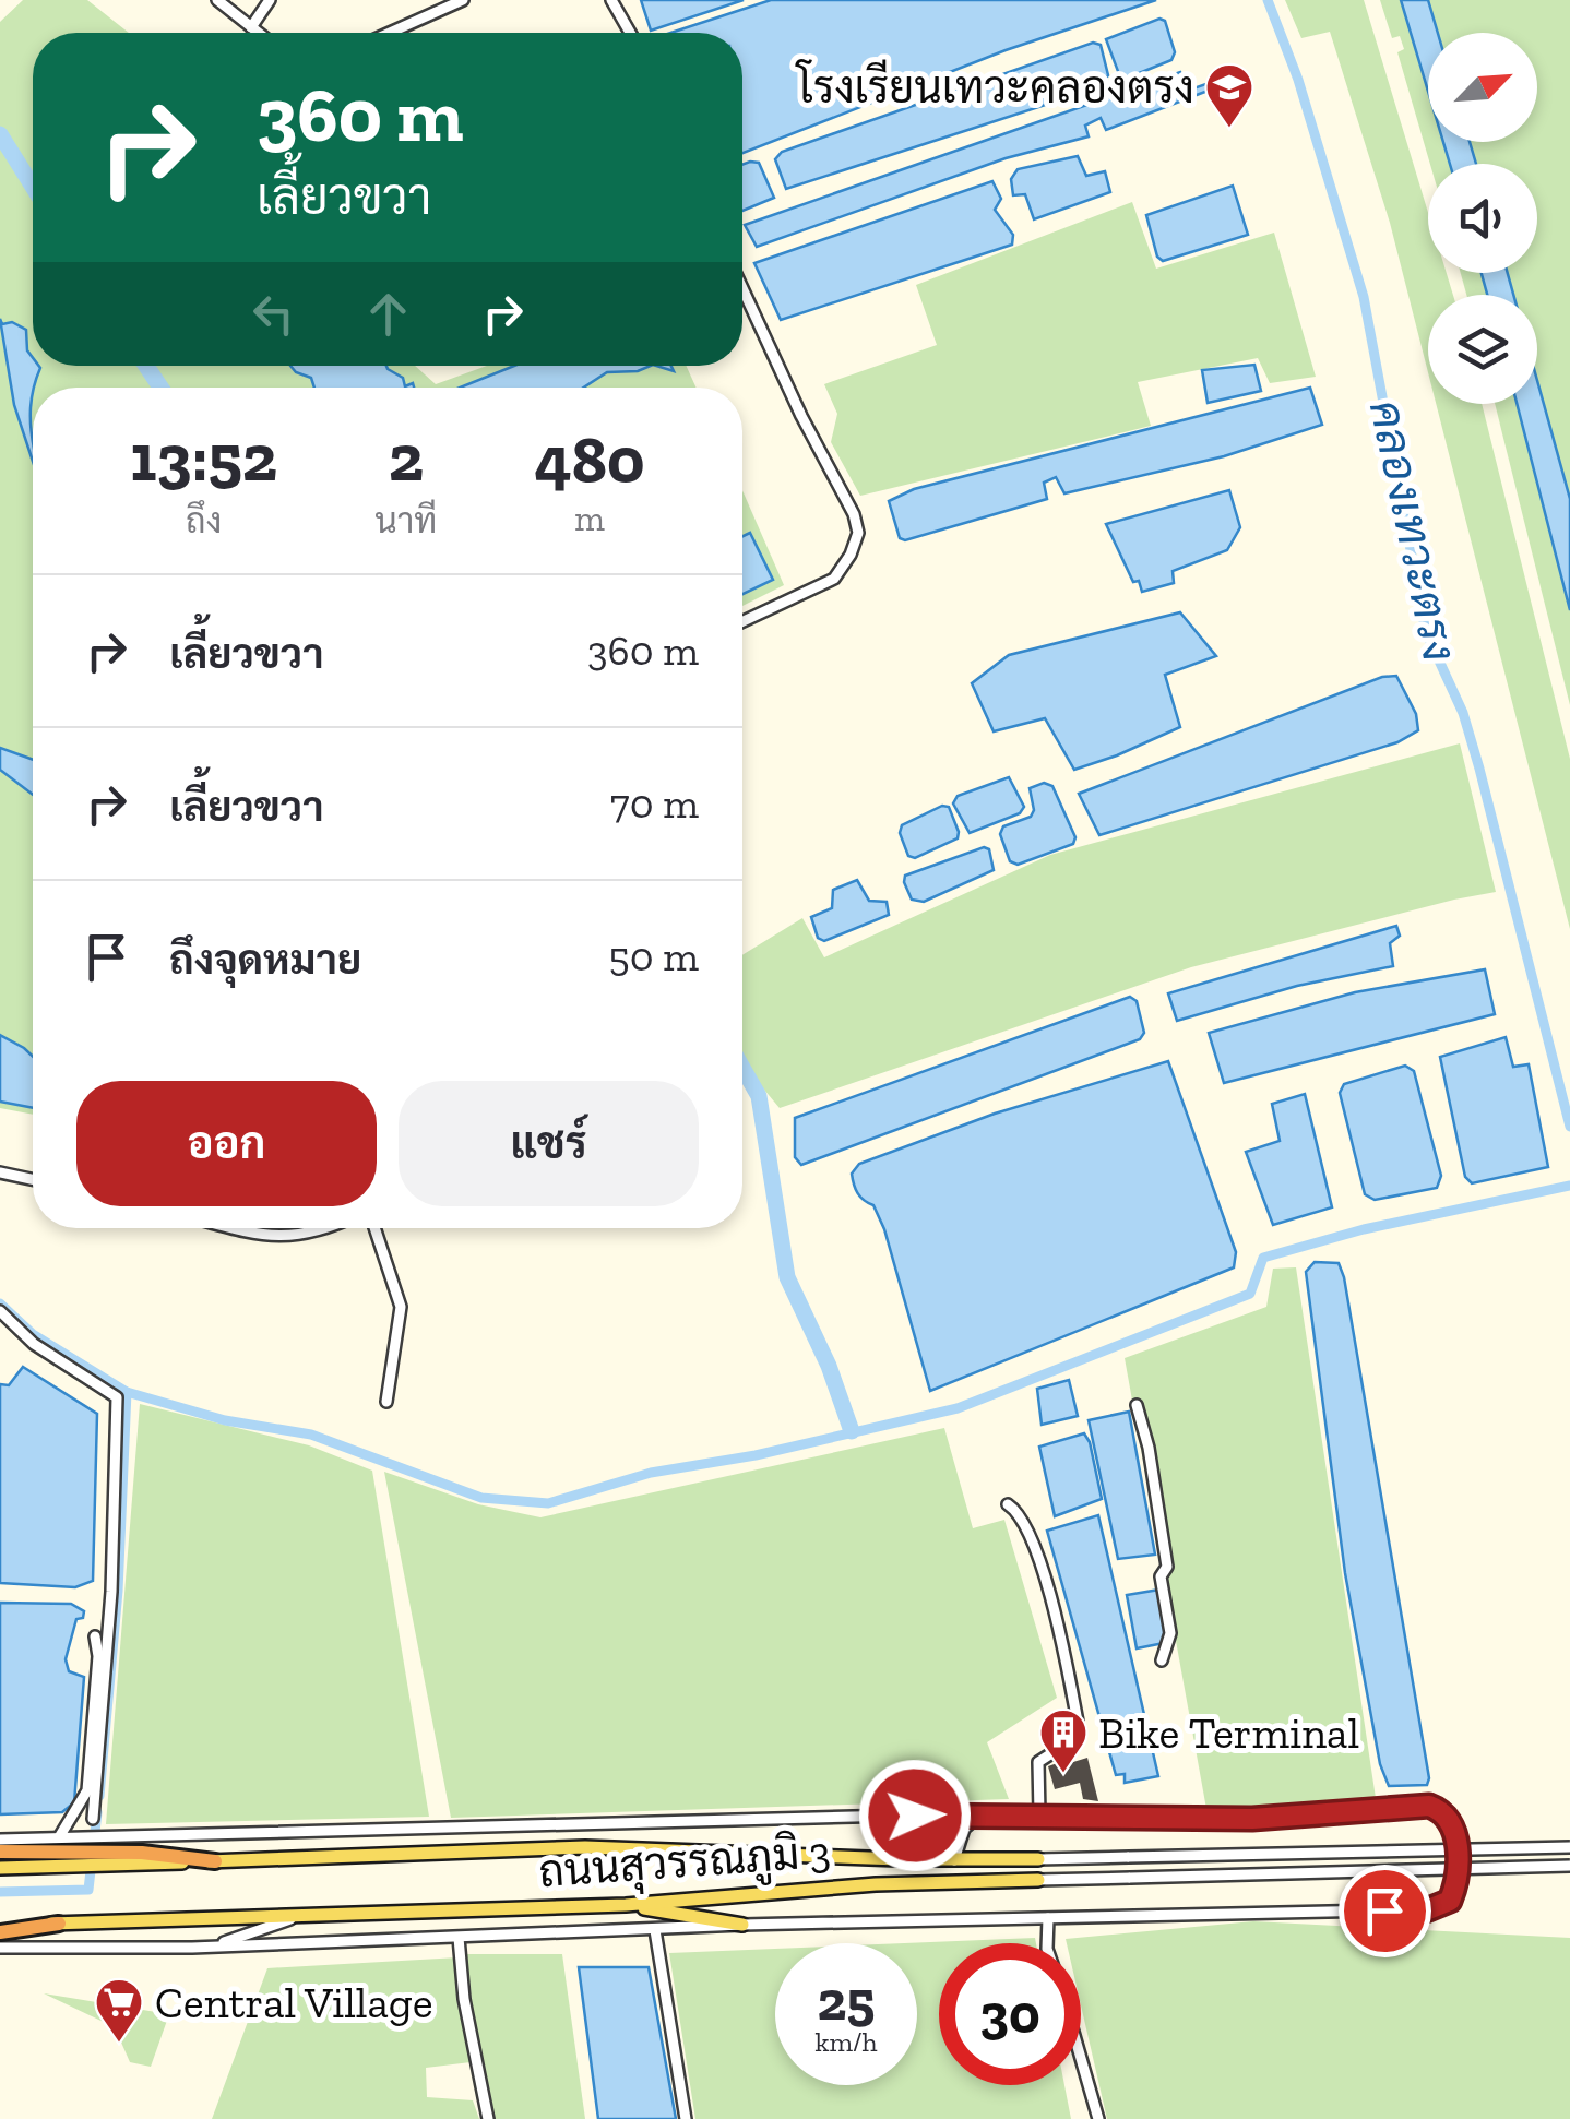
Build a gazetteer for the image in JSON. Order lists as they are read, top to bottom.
{
  "streets": {
    "main road": ["ถนนสุวรรณภูมิ 3"]
  },
  "water": ["คลองเทวะตรง"],
  "places": {
    "school or university": ["โรงเรียนเทวะคลองตรง"],
    "building": ["Bike Terminal"],
    "supermarket": ["Central Village"]
  },
  "north": "top right",
  "page": {
    "turn": ["360 m", "เลี้ยวขวา"],
    "eta": [
      "13:52",
      "ถึง",
      "2",
      "นาที",
      "480",
      "m"
    ],
    "list": [
      {
        "name": "เลี้ยวขวา",
        "value": "360 m"
      },
      {
        "name": "เลี้ยวขวา",
        "value": "70 m"
      },
      {
        "name": "ถึงจุดหมาย",
        "value": "50 m"
      }
    ],
    "buttons": ["ออก", "แชร์"],
    "speed": "25 km/h",
    "limit": "30"
  }
}
